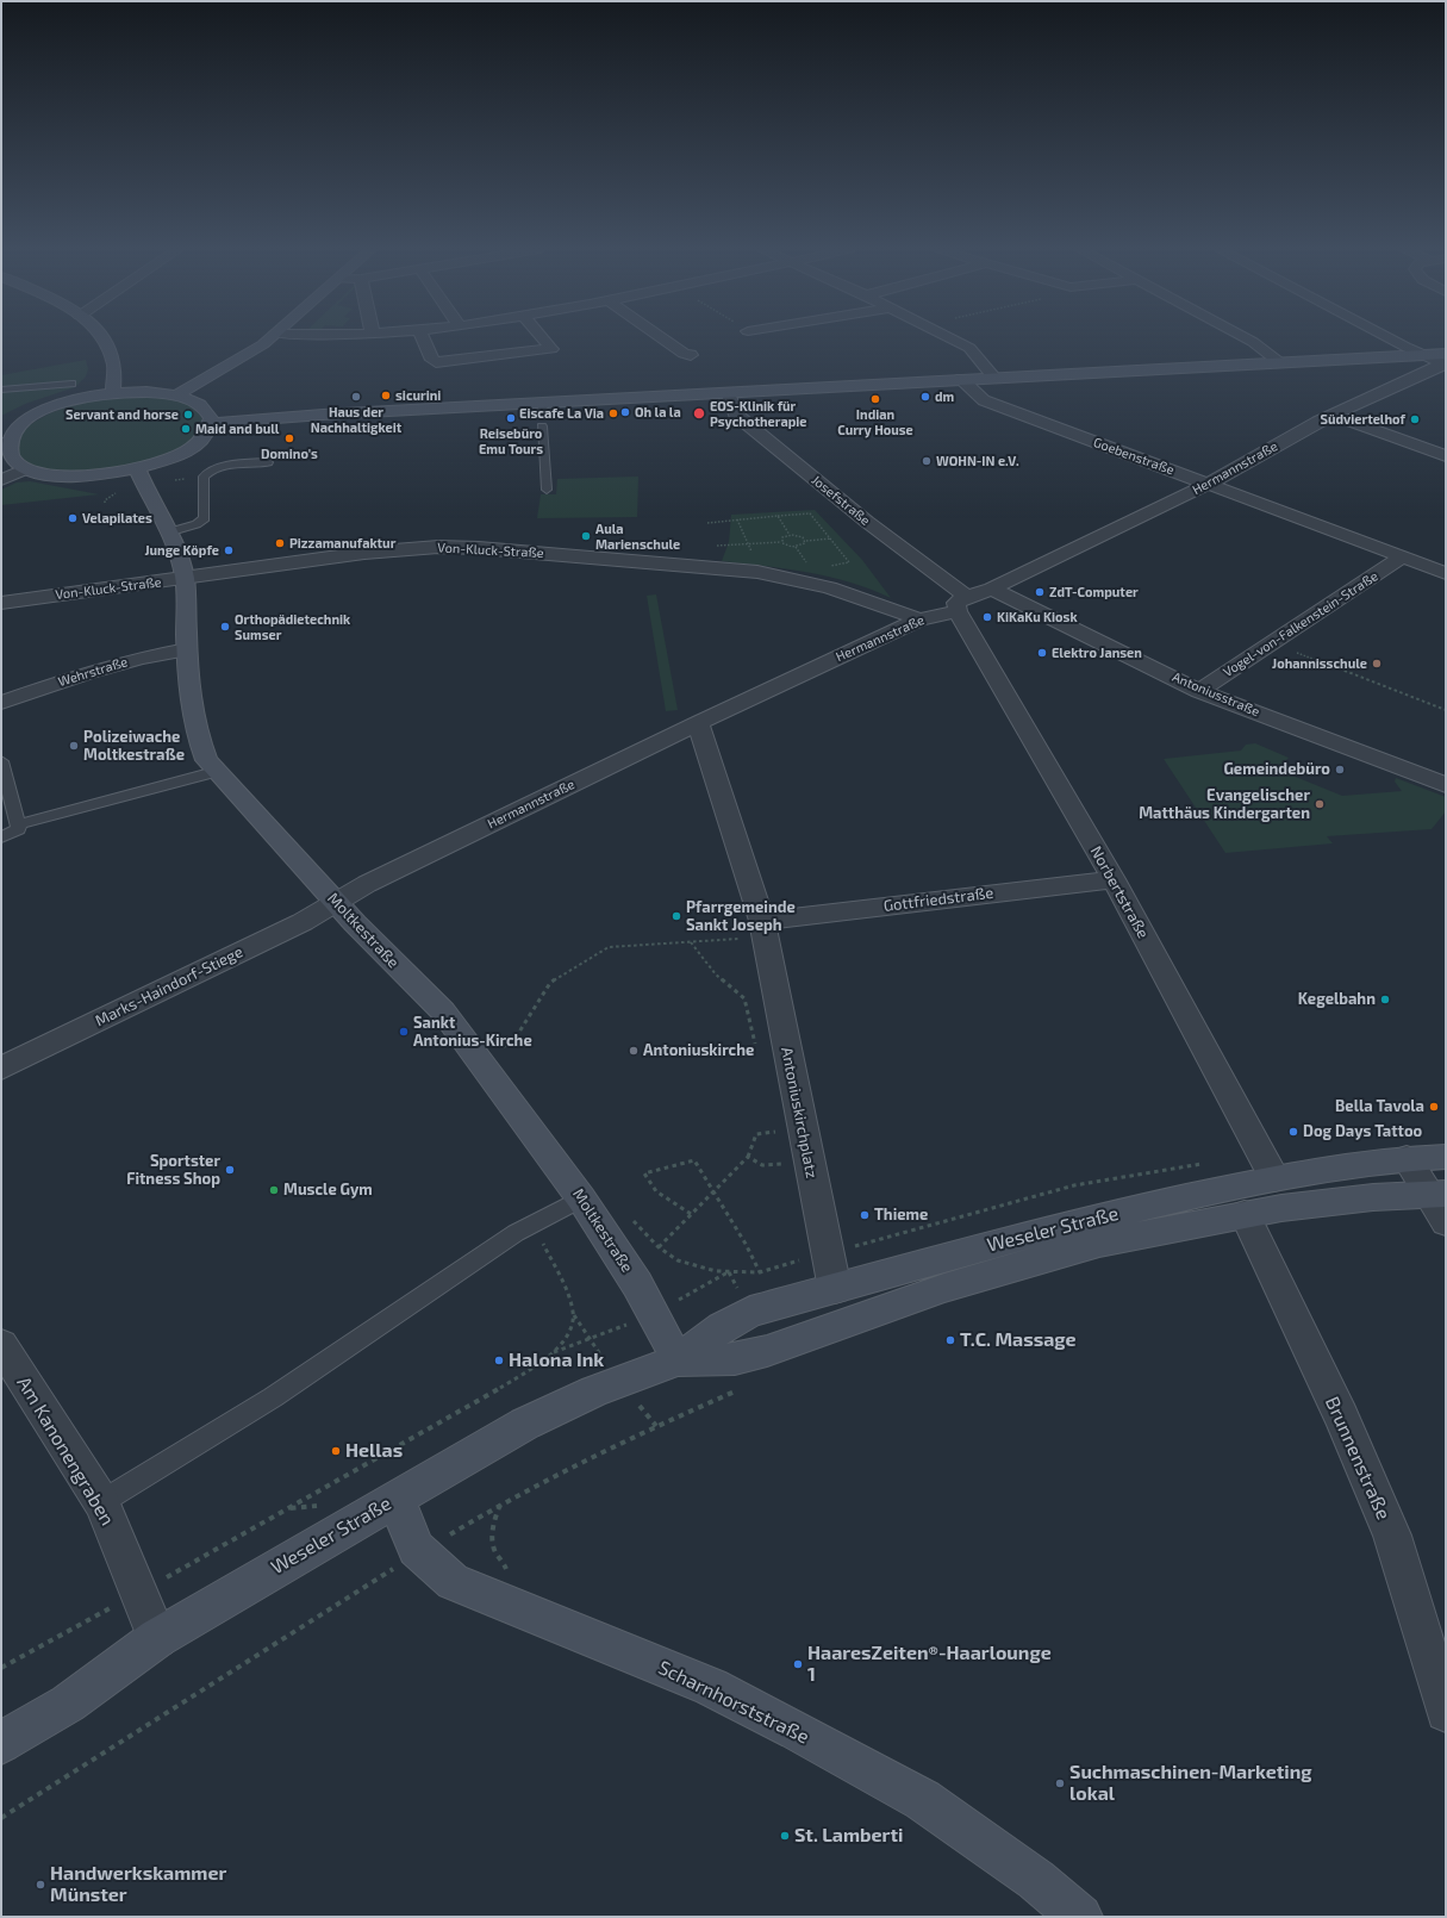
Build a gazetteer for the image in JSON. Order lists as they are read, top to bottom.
{
  "streets": {
    "main road": ["Moltkestraße", "Weseler Straße", "Scharnhorststraße"],
    "street": [
      "Goebenstraße",
      "Hermannstraße",
      "Josefstraße",
      "Von-Kluck-Straße",
      "Vogel-von-Falkenstein-Straße",
      "Wehrstraße",
      "Antoniusstraße",
      "Norbertstraße",
      "Gottfriedstraße",
      "Marks-Haindorf-Stiege",
      "Antoniuskirchplatz",
      "Am Kanonengraben",
      "Brunnenstraße"
    ]
  },
  "crossings": [
    ["Goebenstraße", "Hermannstraße"],
    ["Goebenstraße", "Vogel-von-Falkenstein-Straße"],
    ["Hermannstraße", "Josefstraße"],
    ["Hermannstraße", "Von-Kluck-Straße"],
    ["Hermannstraße", "Antoniusstraße"],
    ["Hermannstraße", "Norbertstraße"],
    ["Hermannstraße", "Moltkestraße"],
    ["Hermannstraße", "Marks-Haindorf-Stiege"],
    ["Hermannstraße", "Antoniuskirchplatz"],
    ["Josefstraße", "Norbertstraße"],
    ["Von-Kluck-Straße", "Moltkestraße"],
    ["Vogel-von-Falkenstein-Straße", "Antoniusstraße"],
    ["Wehrstraße", "Moltkestraße"],
    ["Norbertstraße", "Gottfriedstraße"],
    ["Norbertstraße", "Weseler Straße"],
    ["Gottfriedstraße", "Antoniuskirchplatz"],
    ["Moltkestraße", "Marks-Haindorf-Stiege"],
    ["Moltkestraße", "Weseler Straße"],
    ["Antoniuskirchplatz", "Weseler Straße"],
    ["Weseler Straße", "Am Kanonengraben"],
    ["Weseler Straße", "Brunnenstraße"],
    ["Weseler Straße", "Scharnhorststraße"]
  ],
  "places": [
    "sicurini",
    "Haus der Nachhaltigkeit",
    "dm",
    "Indian Curry House",
    "Oh la la",
    "Eiscafe La Via",
    "EOS-Klinik für Psychotherapie",
    "Servant and horse",
    "Reisebüro Emu Tours",
    "Südviertelhof",
    "Maid and bull",
    "Domino's",
    "WOHN-IN e.V.",
    "Velapilates",
    "Aula Marienschule",
    "Pizzamanufaktur",
    "Junge Köpfe",
    "ZdT-Computer",
    "KiKaKu Kiosk",
    "Orthopädietechnik Sumser",
    "Elektro Jansen",
    "Johannisschule",
    "Polizeiwache Moltkestraße",
    "Gemeindebüro",
    "Evangelischer Matthäus Kindergarten",
    "Pfarrgemeinde Sankt Joseph",
    "Kegelbahn",
    "Sankt Antonius-Kirche",
    "Antoniuskirche",
    "Bella Tavola",
    "Dog Days Tattoo",
    "Sportster Fitness Shop",
    "Muscle Gym",
    "Thieme",
    "T.C. Massage",
    "Halona Ink",
    "Hellas",
    "HaaresZeiten®-Haarlounge 1",
    "Suchmaschinen-Marketing lokal",
    "St. Lamberti",
    "Handwerkskammer Münster"
  ]
}
